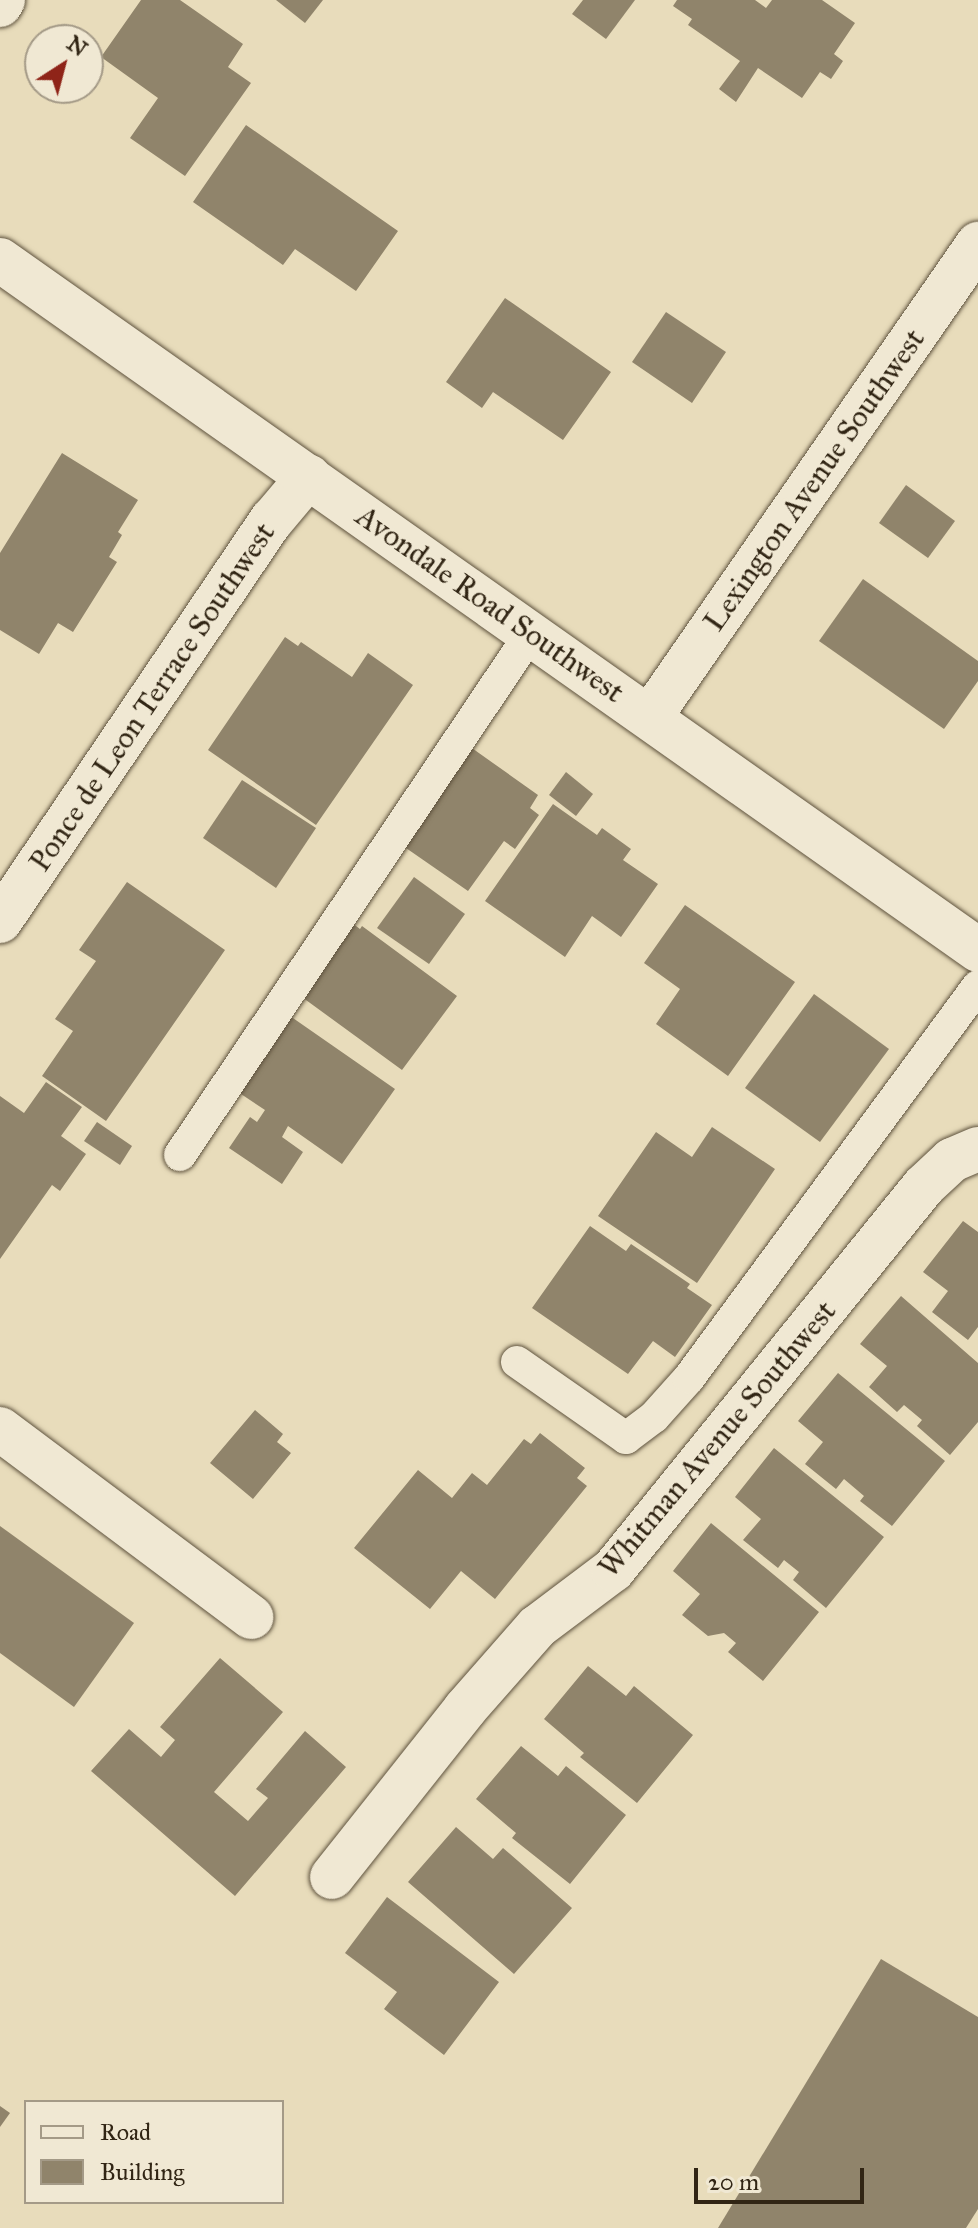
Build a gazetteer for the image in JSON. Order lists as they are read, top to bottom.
{
  "streets": {
    "street": [
      "Lexington Avenue Southwest",
      "Avondale Road Southwest",
      "Ponce de Leon Terrace Southwest",
      "Whitman Avenue Southwest"
    ]
  },
  "crossings": [
    ["Lexington Avenue Southwest", "Avondale Road Southwest"],
    ["Avondale Road Southwest", "Ponce de Leon Terrace Southwest"]
  ],
  "legend": ["Road", "Building"],
  "scale_bar": "20 m",
  "north": "top right"
}
